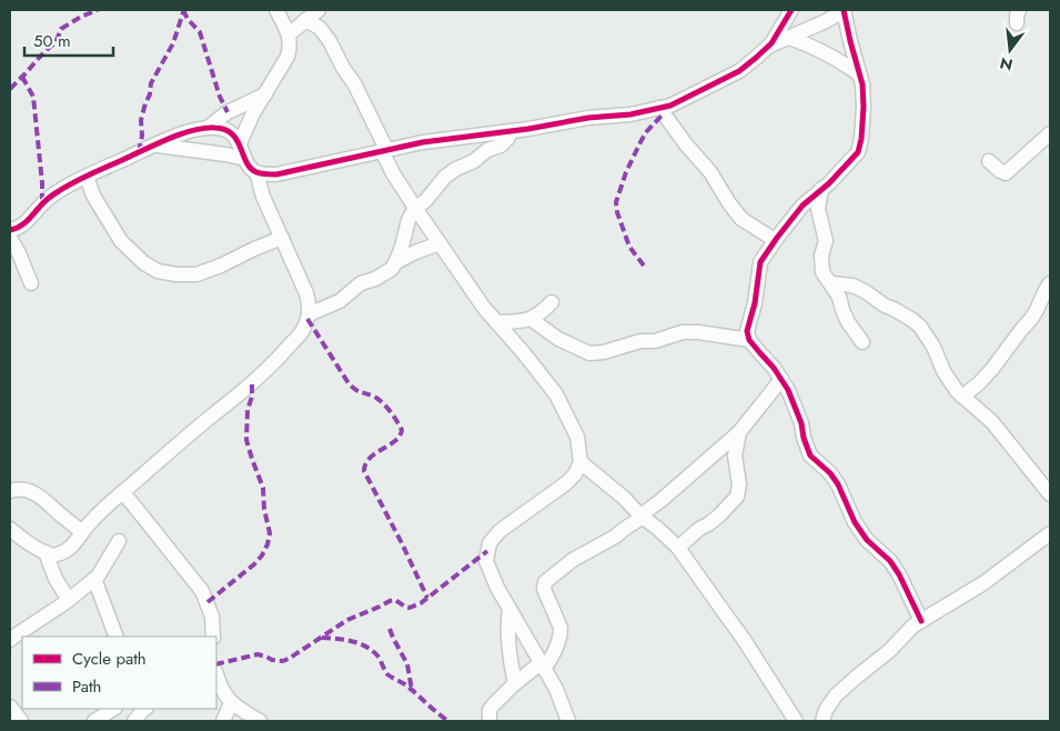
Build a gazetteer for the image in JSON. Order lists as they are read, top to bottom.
{
  "legend": ["Cycle path", "Path"],
  "scale_bar": "50 m",
  "north": "bottom"
}
